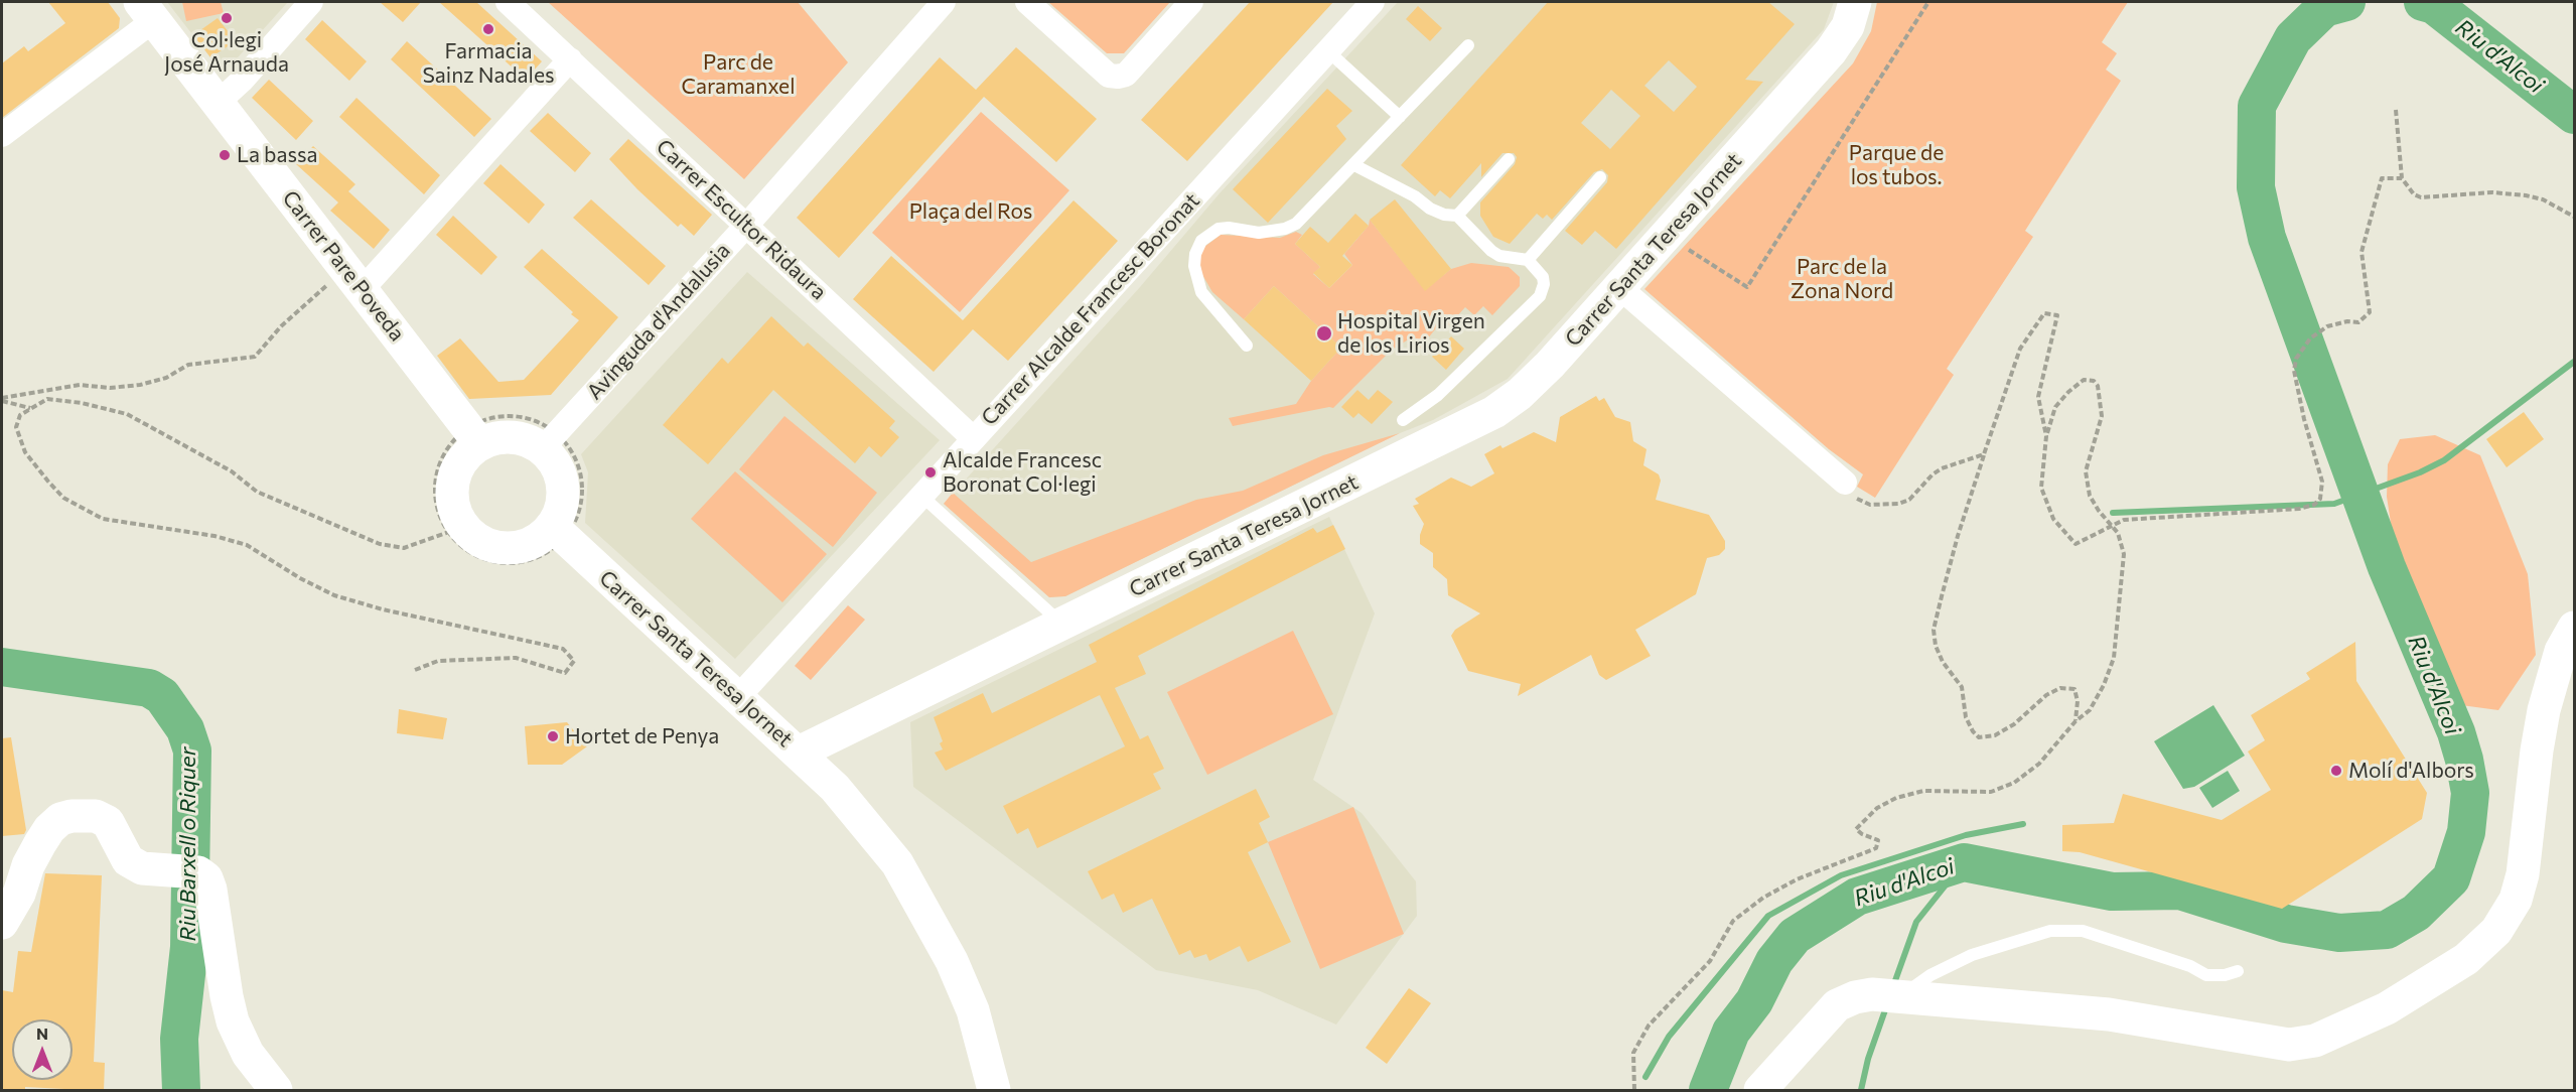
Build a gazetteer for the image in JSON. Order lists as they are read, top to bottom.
{
  "streets": {
    "street": [
      "Carrer Escultor Ridaura",
      "Carrer Santa Teresa Jornet",
      "Carrer Pare Poveda",
      "Carrer Alcalde Francesc Boronat",
      "Avinguda d'Andalusia"
    ]
  },
  "crossings": [
    ["Carrer Escultor Ridaura", "Carrer Alcalde Francesc Boronat"],
    ["Carrer Escultor Ridaura", "Avinguda d'Andalusia"],
    ["Carrer Santa Teresa Jornet", "Carrer Pare Poveda"],
    ["Carrer Santa Teresa Jornet", "Carrer Alcalde Francesc Boronat"],
    ["Carrer Santa Teresa Jornet", "Avinguda d'Andalusia"],
    ["Carrer Pare Poveda", "Avinguda d'Andalusia"]
  ],
  "water": ["Riu d'Alcoi", "Riu Barxell o Riquer"],
  "parks": [
    "Parc de Caramanxel",
    "Parque de los tubos.",
    "Plaça del Ros",
    "Parc de la Zona Nord"
  ],
  "places": [
    "Col·legi José Arnauda",
    "Farmacia Sainz Nadales",
    "La bassa",
    "Hospital Virgen de los Lirios",
    "Alcalde Francesc Boronat Col·legi",
    "Hortet de Penya",
    "Molí d'Albors"
  ],
  "north": "top"
}
